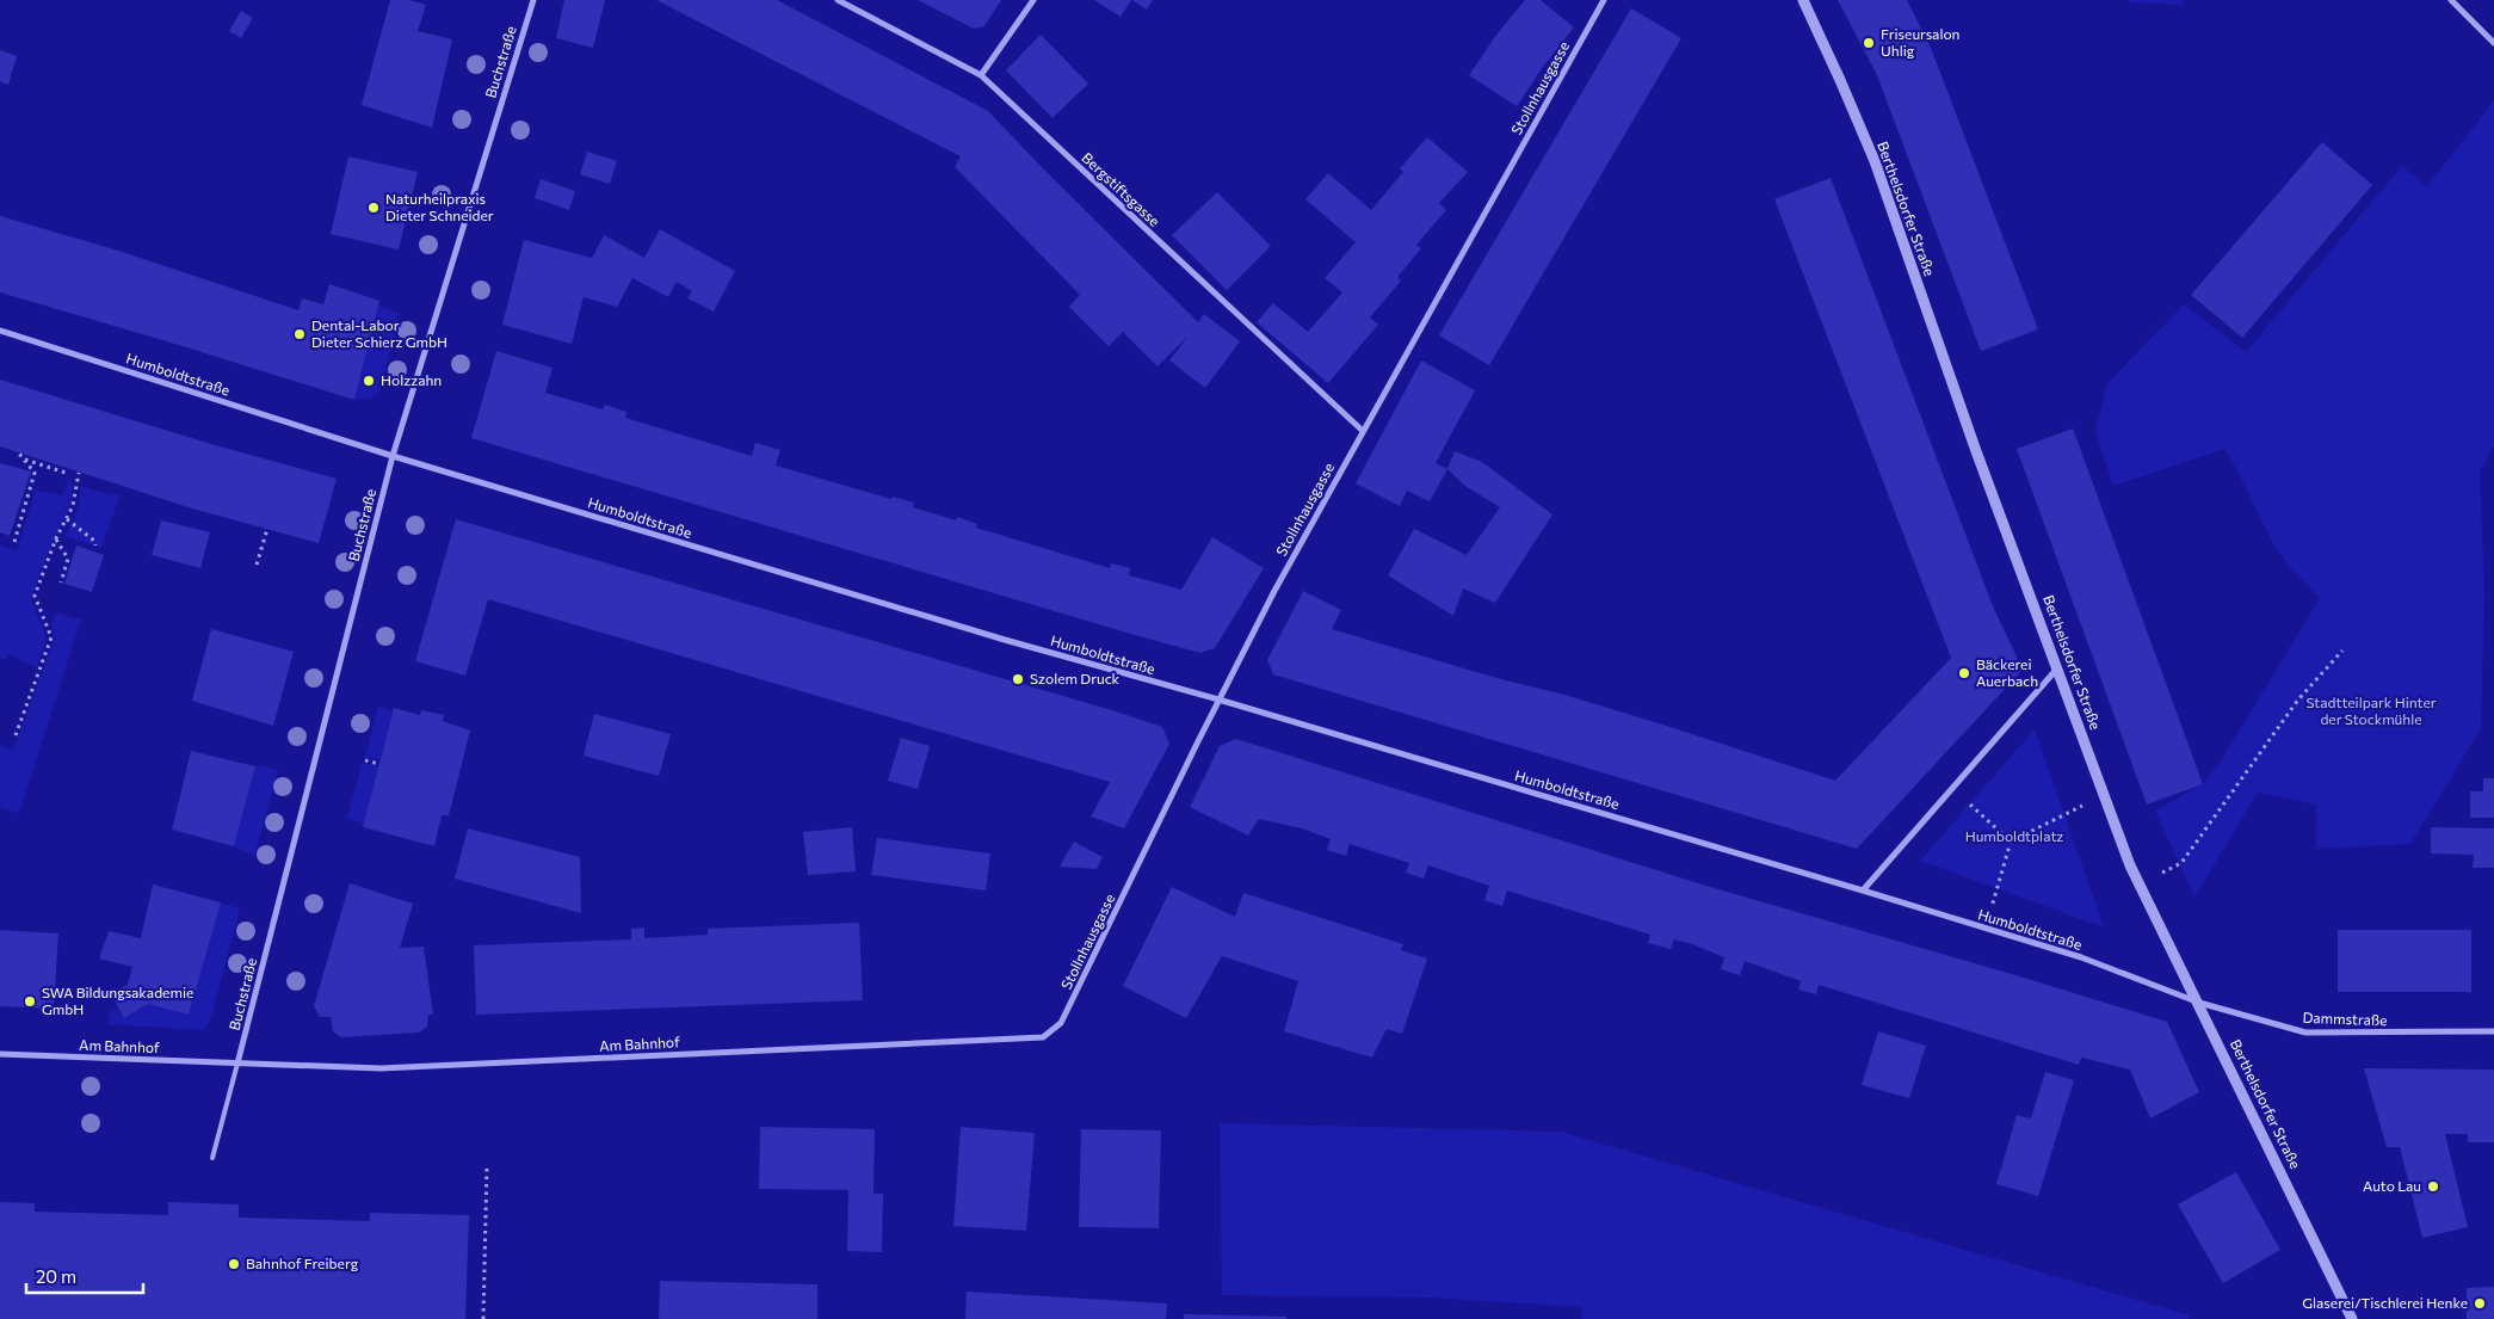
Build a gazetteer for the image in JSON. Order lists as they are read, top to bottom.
{
  "streets": {
    "street": [
      "Buchstraße",
      "Stollnhausgasse",
      "Bergstiftsgasse",
      "Berthelsdorfer Straße",
      "Humboldtstraße",
      "Dammstraße",
      "Am Bahnhof"
    ]
  },
  "crossings": [
    ["Buchstraße", "Humboldtstraße"],
    ["Buchstraße", "Am Bahnhof"],
    ["Stollnhausgasse", "Bergstiftsgasse"],
    ["Stollnhausgasse", "Humboldtstraße"],
    ["Stollnhausgasse", "Am Bahnhof"],
    ["Berthelsdorfer Straße", "Humboldtstraße"],
    ["Berthelsdorfer Straße", "Dammstraße"],
    ["Humboldtstraße", "Dammstraße"]
  ],
  "parks": ["Stadtteilpark Hinter der Stockmühle", "Humboldtplatz"],
  "places": [
    "Friseursalon Uhlig",
    "Naturheilpraxis Dieter Schneider",
    "Dental-Labor Dieter Schierz GmbH",
    "Holzzahn",
    "Bäckerei Auerbach",
    "Szolem Druck",
    "SWA Bildungsakademie GmbH",
    "Auto Lau",
    "Bahnhof Freiberg",
    "Glaserei/Tischlerei Henke"
  ],
  "scale_bar": "20 m"
}
